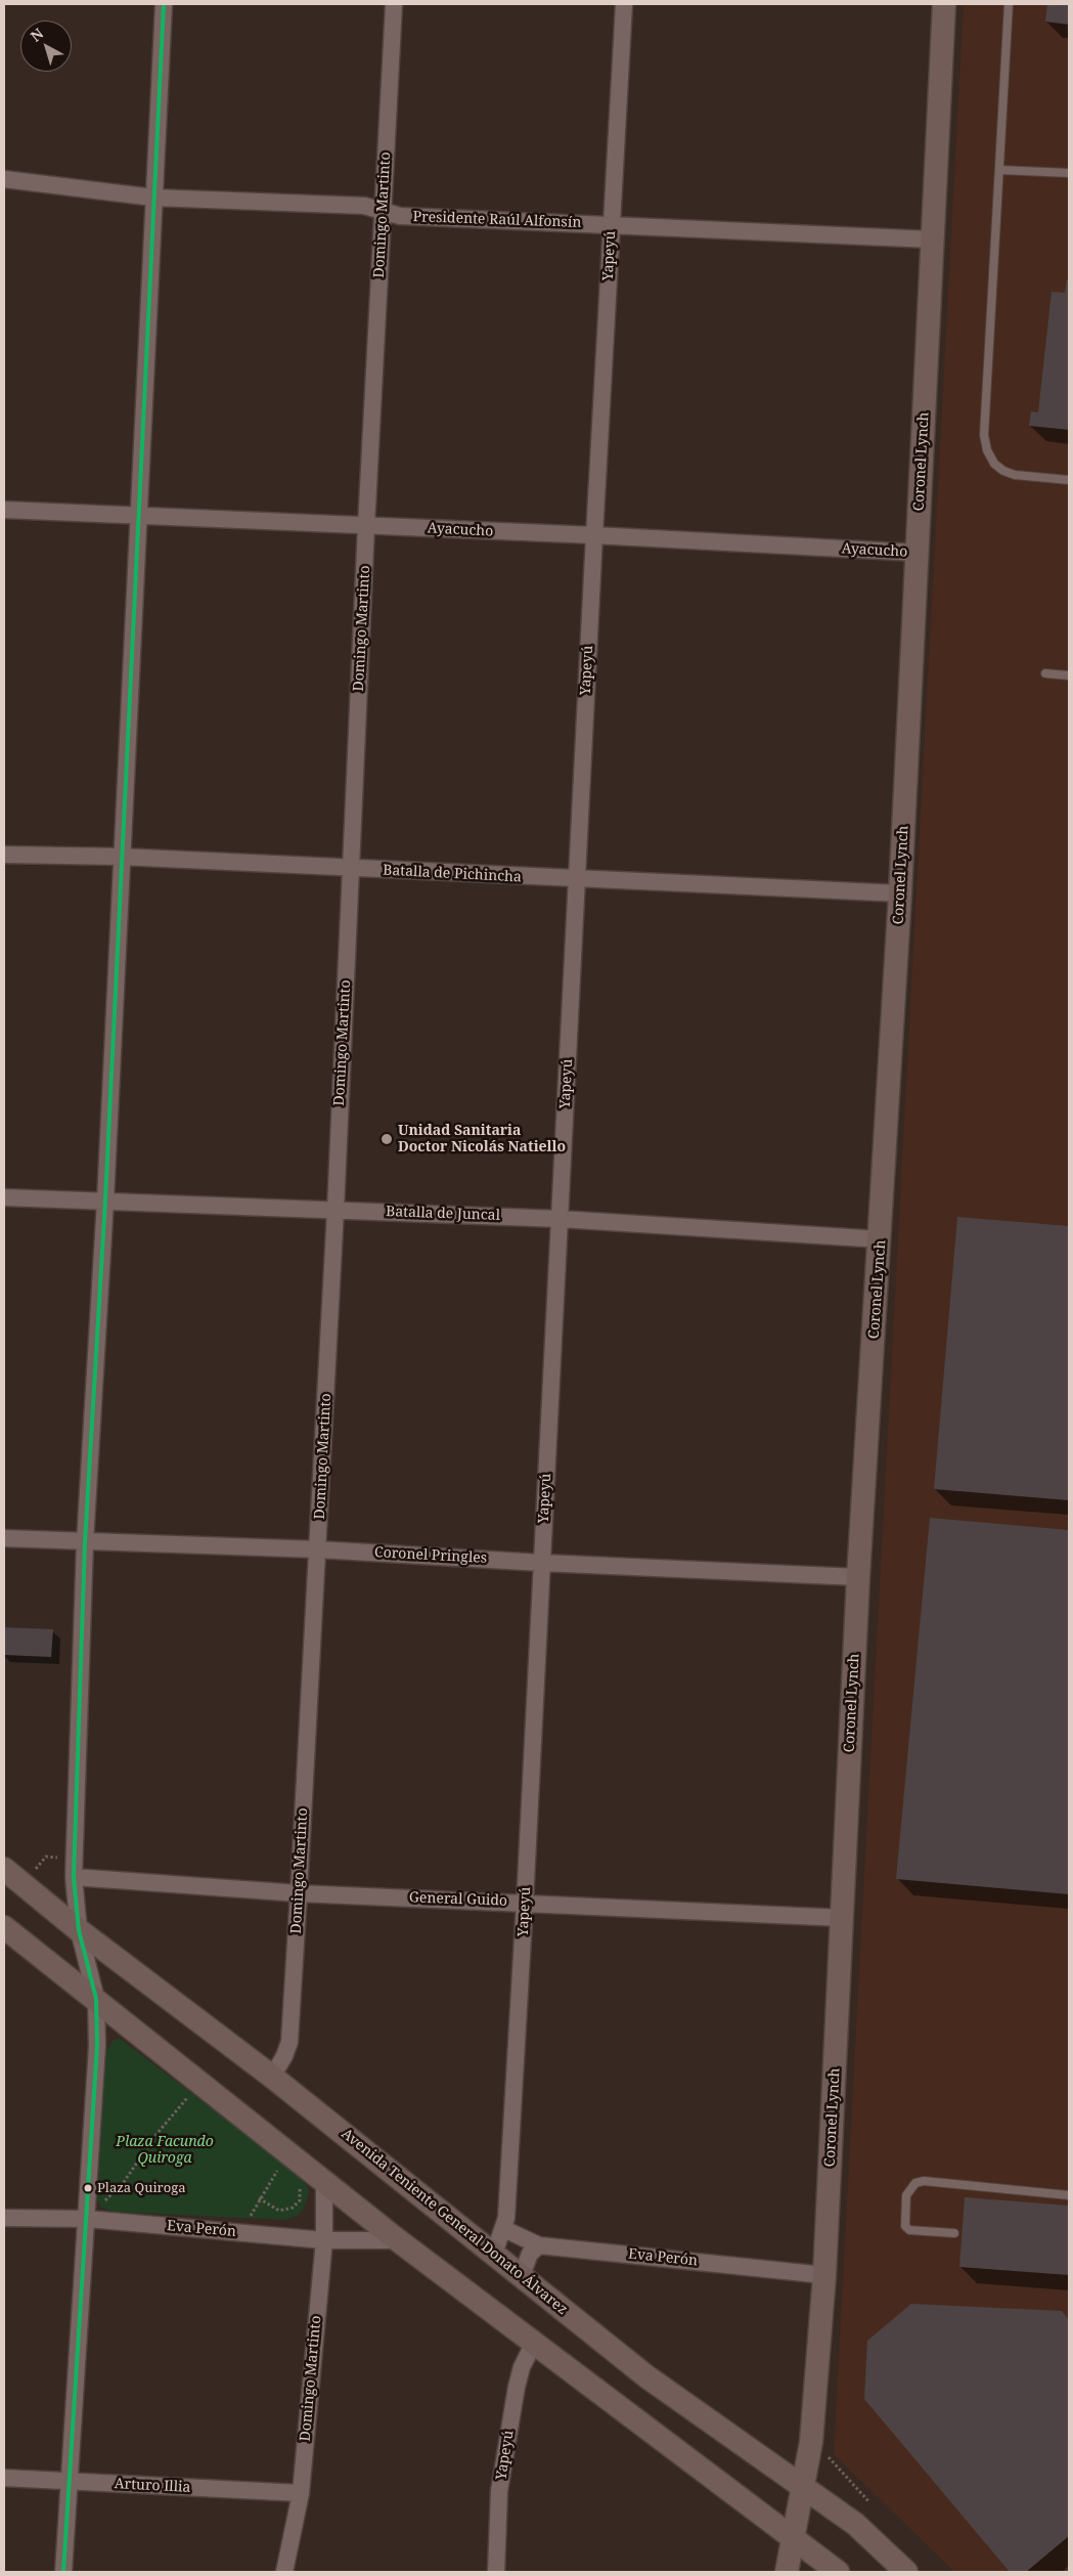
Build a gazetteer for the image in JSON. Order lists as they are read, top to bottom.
{
  "streets": {
    "main road": ["Coronel Lynch", "Avenida Teniente General Donato Álvarez"],
    "street": [
      "Domingo Martinto",
      "Presidente Raúl Alfonsín",
      "Yapeyú",
      "Ayacucho",
      "Batalla de Pichincha",
      "Batalla de Juncal",
      "Coronel Pringles",
      "General Guido",
      "Eva Perón",
      "Arturo Illia"
    ]
  },
  "crossings": [
    ["Domingo Martinto", "Presidente Raúl Alfonsín"],
    ["Domingo Martinto", "Ayacucho"],
    ["Domingo Martinto", "Batalla de Pichincha"],
    ["Domingo Martinto", "Batalla de Juncal"],
    ["Domingo Martinto", "Coronel Pringles"],
    ["Domingo Martinto", "General Guido"],
    ["Domingo Martinto", "Avenida Teniente General Donato Álvarez"],
    ["Domingo Martinto", "Eva Perón"],
    ["Domingo Martinto", "Arturo Illia"],
    ["Presidente Raúl Alfonsín", "Yapeyú"],
    ["Presidente Raúl Alfonsín", "Coronel Lynch"],
    ["Yapeyú", "Ayacucho"],
    ["Yapeyú", "Batalla de Pichincha"],
    ["Yapeyú", "Batalla de Juncal"],
    ["Yapeyú", "Coronel Pringles"],
    ["Yapeyú", "General Guido"],
    ["Yapeyú", "Avenida Teniente General Donato Álvarez"],
    ["Yapeyú", "Eva Perón"],
    ["Coronel Lynch", "Ayacucho"],
    ["Coronel Lynch", "Batalla de Pichincha"],
    ["Coronel Lynch", "Batalla de Juncal"],
    ["Coronel Lynch", "Coronel Pringles"],
    ["Coronel Lynch", "General Guido"],
    ["Coronel Lynch", "Avenida Teniente General Donato Álvarez"],
    ["Coronel Lynch", "Eva Perón"]
  ],
  "parks": ["Plaza Facundo Quiroga"],
  "places": ["Unidad Sanitaria Doctor Nicolás Natiello", "Plaza Quiroga"],
  "north": "top left"
}
